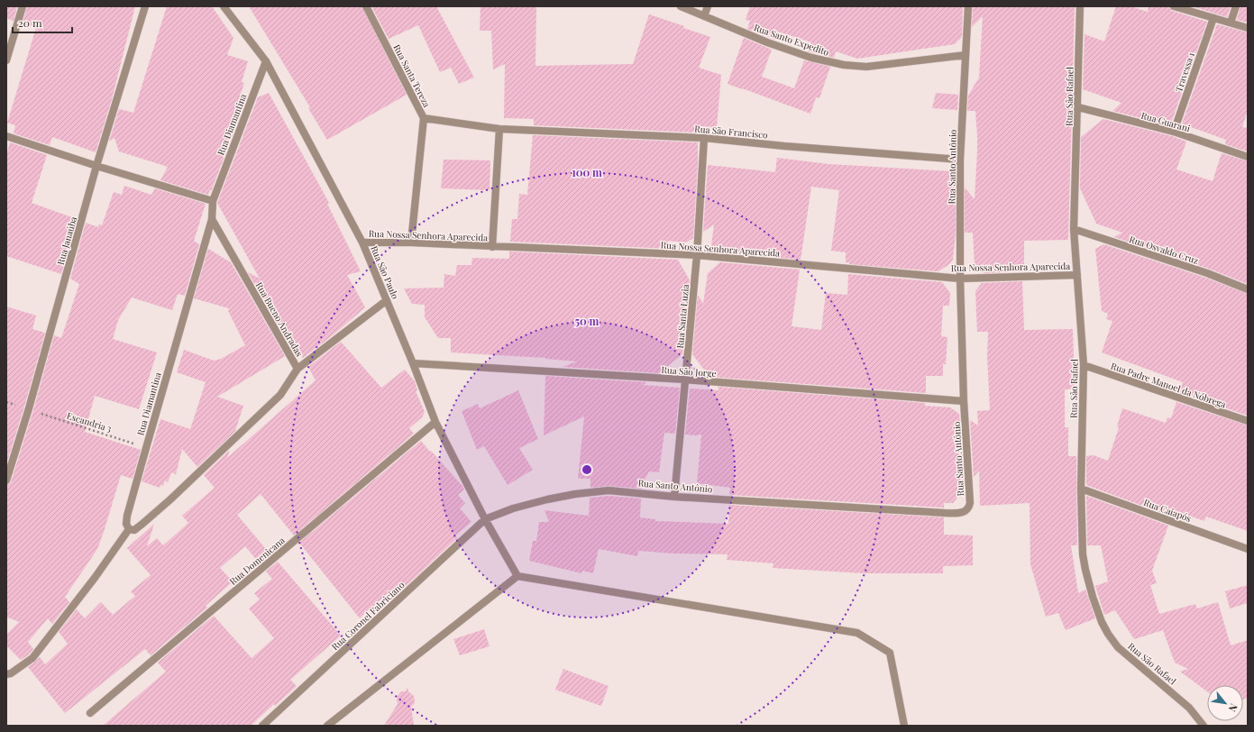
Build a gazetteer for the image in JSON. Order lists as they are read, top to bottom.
{
  "streets": {
    "street": [
      "Rua Santo Expedito",
      "Travessa 1",
      "Rua Santa Tereza",
      "Rua São Rafael",
      "Rua Guarani",
      "Rua Diamantina",
      "Rua São Francisco",
      "Rua Santo Antônio",
      "Rua Nossa Senhora Aparecida",
      "Rua Janaúba",
      "Rua Osvaldo Cruz",
      "Rua São Paulo",
      "Rua Santa Luzia",
      "Rua Bueno Andradas",
      "Rua São Jorge",
      "Rua Padre Manoel da Nóbrega",
      "Rua Caiapós",
      "Rua Domenicana",
      "Rua Coronel Fabriciano"
    ],
    "path": ["Escandria 3"]
  },
  "crossings": [
    ["Rua Santo Expedito", "Rua Santo Antônio"],
    ["Travessa 1", "Rua Guarani"],
    ["Rua Santa Tereza", "Rua São Francisco"],
    ["Rua Santa Tereza", "Rua Nossa Senhora Aparecida"],
    ["Rua São Rafael", "Rua Guarani"],
    ["Rua São Rafael", "Rua Nossa Senhora Aparecida"],
    ["Rua São Rafael", "Rua Osvaldo Cruz"],
    ["Rua São Rafael", "Rua Padre Manoel da Nóbrega"],
    ["Rua São Rafael", "Rua Caiapós"],
    ["Rua Diamantina", "Rua São Paulo"],
    ["Rua Diamantina", "Rua Bueno Andradas"],
    ["Rua Diamantina", "Escandria 3"],
    ["Rua São Francisco", "Rua Santo Antônio"],
    ["Rua São Francisco", "Rua Santa Luzia"],
    ["Rua Santo Antônio", "Rua Nossa Senhora Aparecida"],
    ["Rua Santo Antônio", "Rua São Paulo"],
    ["Rua Santo Antônio", "Rua Santa Luzia"],
    ["Rua Santo Antônio", "Rua São Jorge"],
    ["Rua Santo Antônio", "Rua Coronel Fabriciano"],
    ["Rua Nossa Senhora Aparecida", "Rua São Paulo"],
    ["Rua Nossa Senhora Aparecida", "Rua Santa Luzia"],
    ["Rua Janaúba", "Escandria 3"],
    ["Rua São Paulo", "Rua Bueno Andradas"],
    ["Rua São Paulo", "Rua São Jorge"],
    ["Rua São Paulo", "Rua Domenicana"],
    ["Rua São Paulo", "Rua Coronel Fabriciano"],
    ["Rua Santa Luzia", "Rua São Jorge"]
  ],
  "scale_bar": "20 m",
  "north": "bottom right",
  "rings": ["100 m", "50 m"]
}
